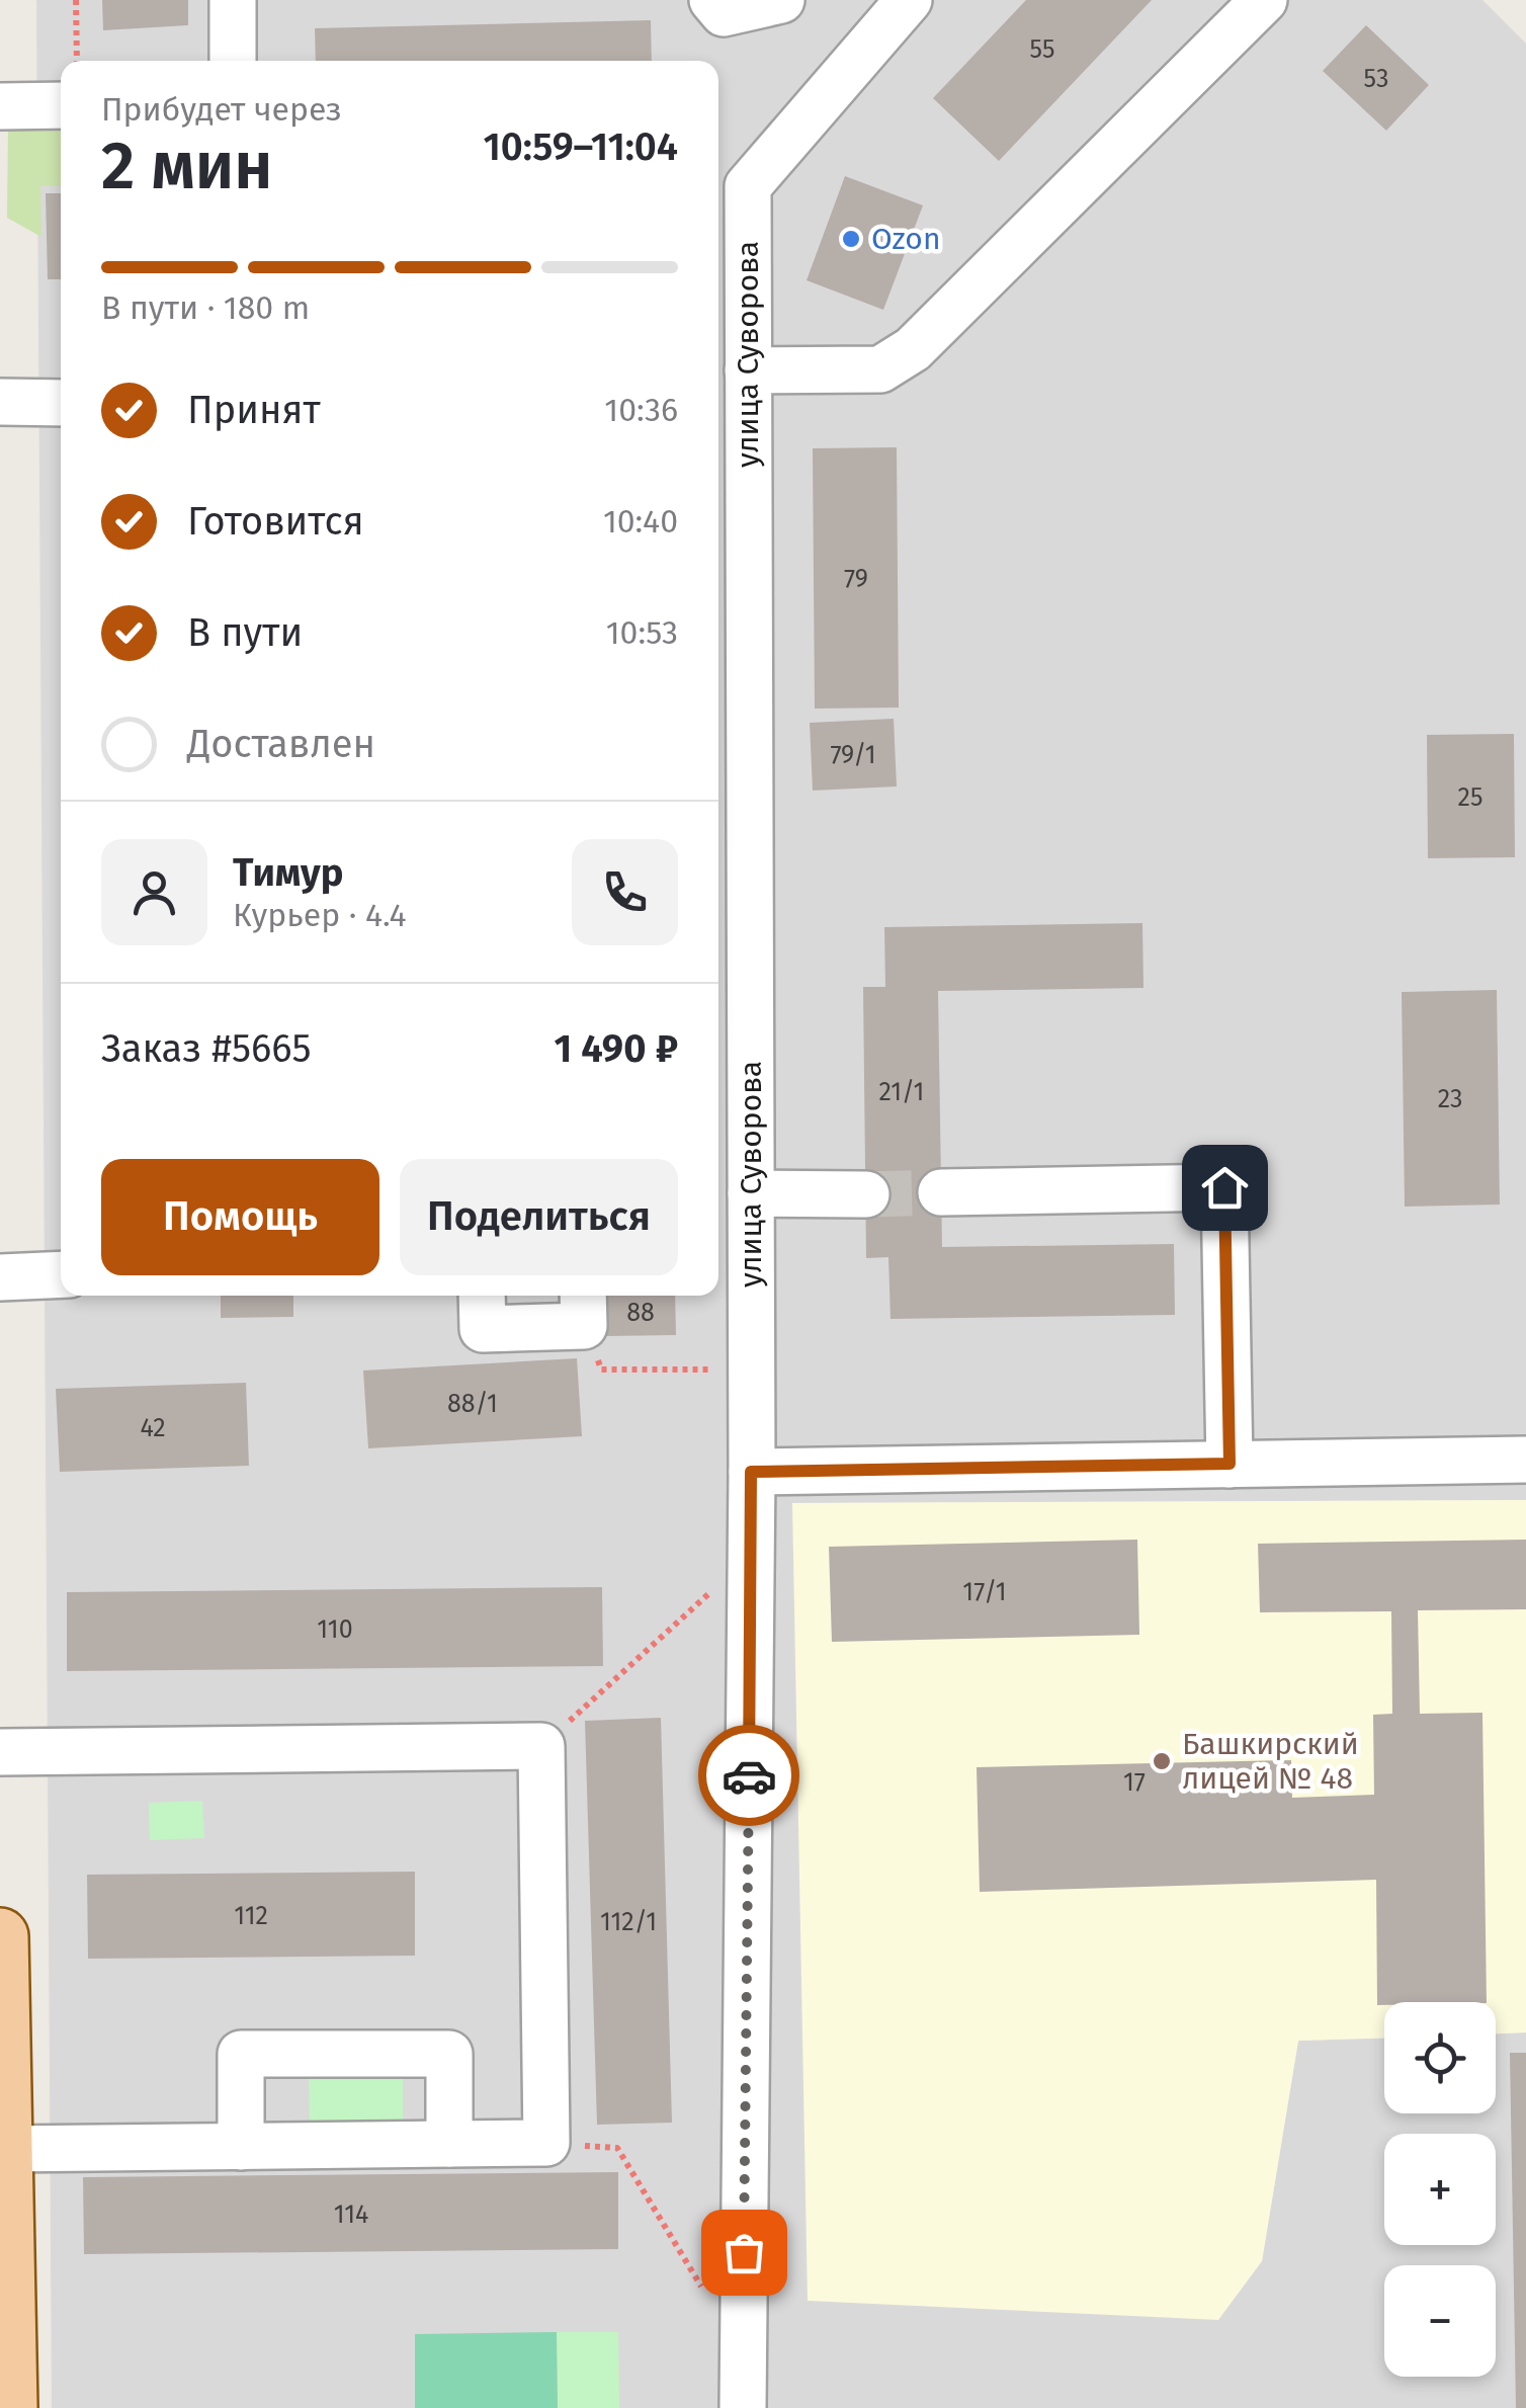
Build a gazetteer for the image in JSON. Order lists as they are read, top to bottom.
{
  "streets": {
    "street": ["улица Суворова"]
  },
  "places": ["Ozon", "Башкирский лицей № 48"],
  "house_numbers": [
    "55",
    "53",
    "79",
    "79/1",
    "25",
    "21/1",
    "23",
    "88",
    "88/1",
    "42",
    "17/1",
    "110",
    "17",
    "112",
    "112/1",
    "114"
  ],
  "page": {
    "heading": ["2 мин", "Прибудет через", "10:59–11:04"],
    "panel": [
      "Тимур",
      "Курьер · 4.4",
      "Заказ #5665",
      "1 490 ₽"
    ],
    "bar": "В пути · 180 m",
    "list": [
      ["Принят", "10:36"],
      ["Готовится", "10:40"],
      ["В пути", "10:53"],
      "Доставлен"
    ],
    "buttons": ["Помощь", "Поделиться"],
    "map_buttons": ["+", "−"]
  }
}
